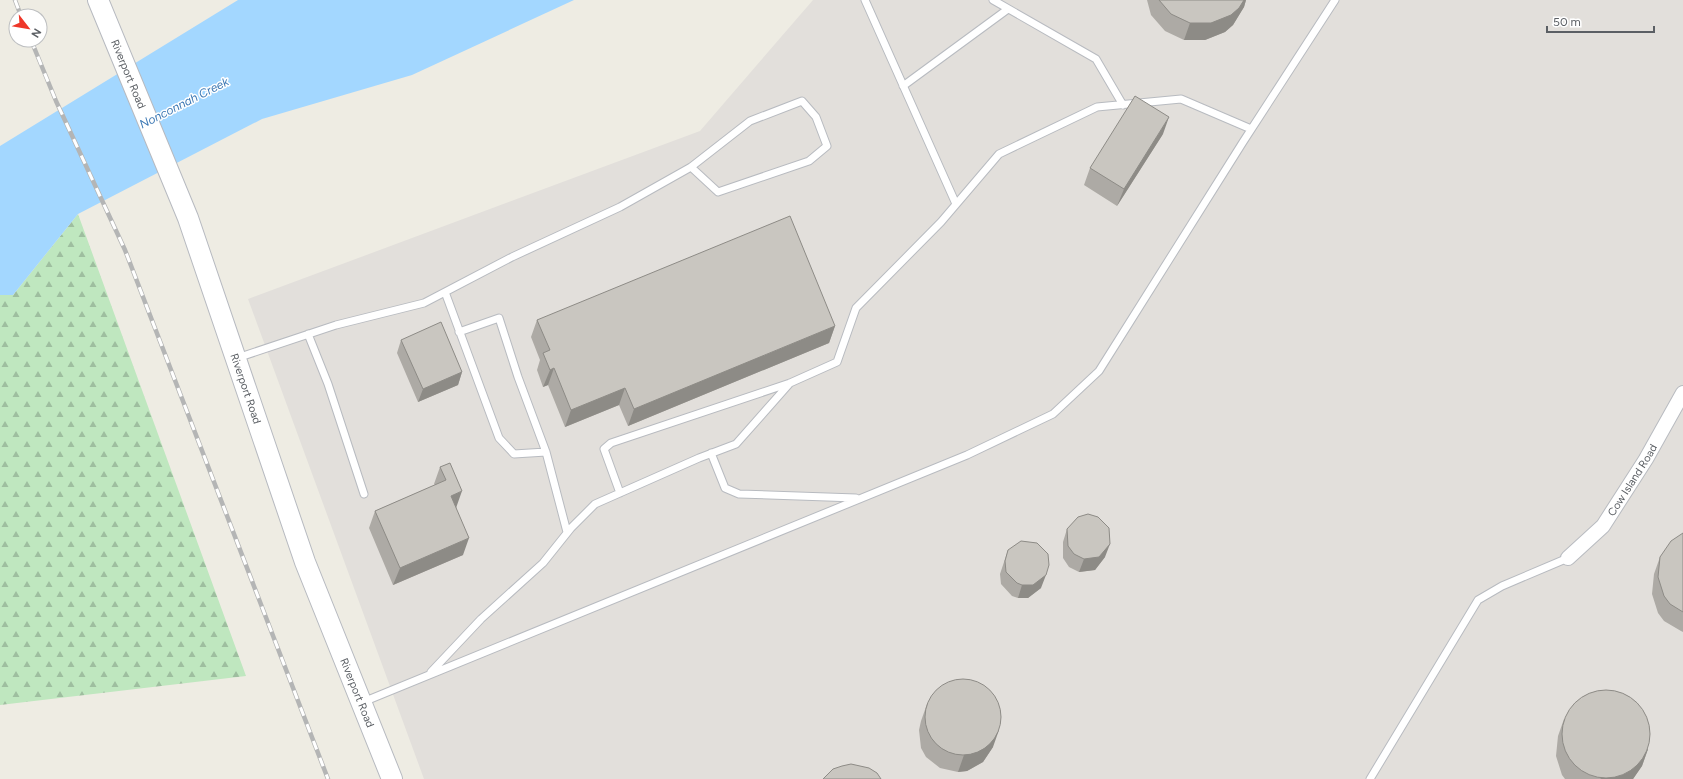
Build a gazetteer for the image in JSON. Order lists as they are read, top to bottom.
{
  "streets": {
    "main road": ["Riverport Road"],
    "street": ["Cow Island Road"]
  },
  "water": ["Nonconnah Creek"],
  "scale_bar": "50 m",
  "north": "bottom right"
}
